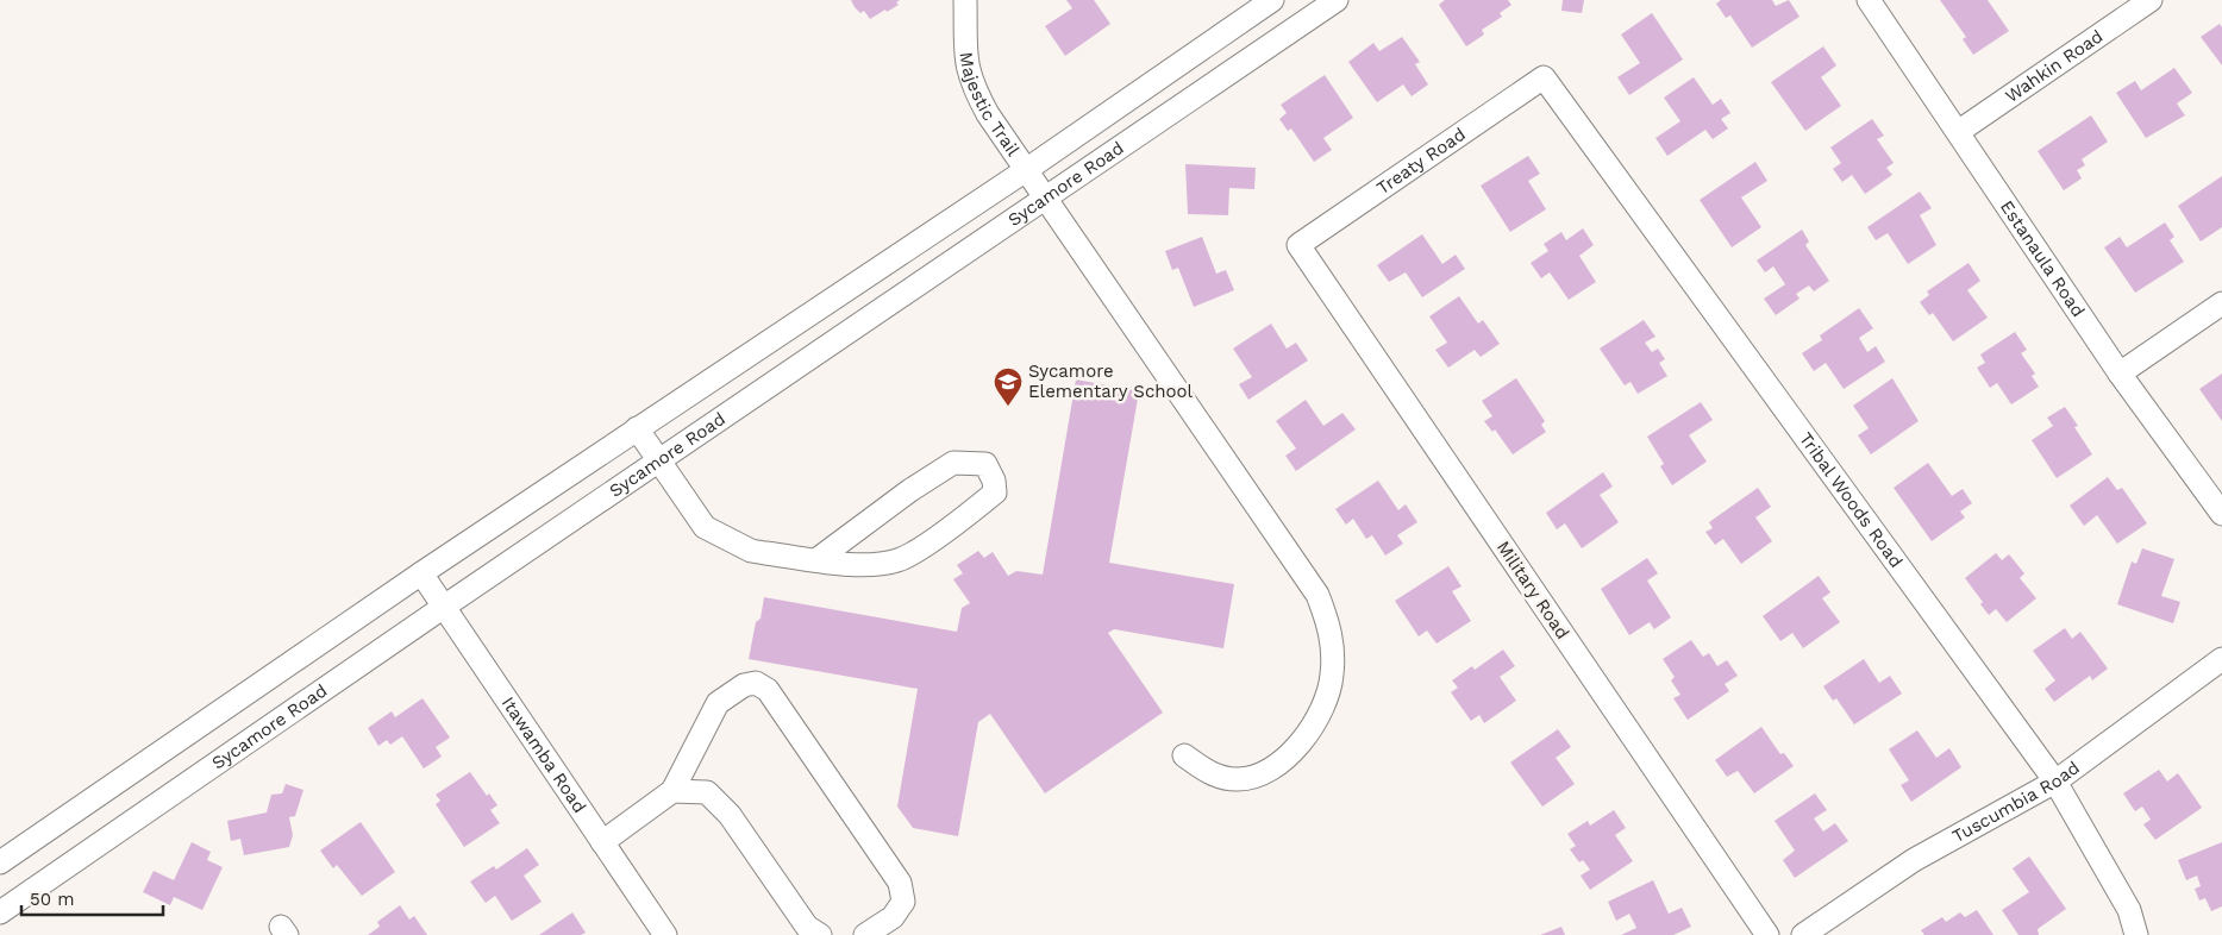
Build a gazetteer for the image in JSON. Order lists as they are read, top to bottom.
{
  "streets": {
    "street": [
      "Wahkin Road",
      "Majestic Trail",
      "Treaty Road",
      "Sycamore Road",
      "Estanaula Road",
      "Tribal Woods Road",
      "Military Road",
      "Itawamba Road",
      "Tuscumbia Road"
    ]
  },
  "crossings": [
    ["Wahkin Road", "Estanaula Road"],
    ["Majestic Trail", "Sycamore Road"],
    ["Treaty Road", "Tribal Woods Road"],
    ["Treaty Road", "Military Road"],
    ["Sycamore Road", "Itawamba Road"],
    ["Tribal Woods Road", "Tuscumbia Road"]
  ],
  "places": {
    "school or university": ["Sycamore Elementary School"]
  },
  "scale_bar": "50 m"
}
